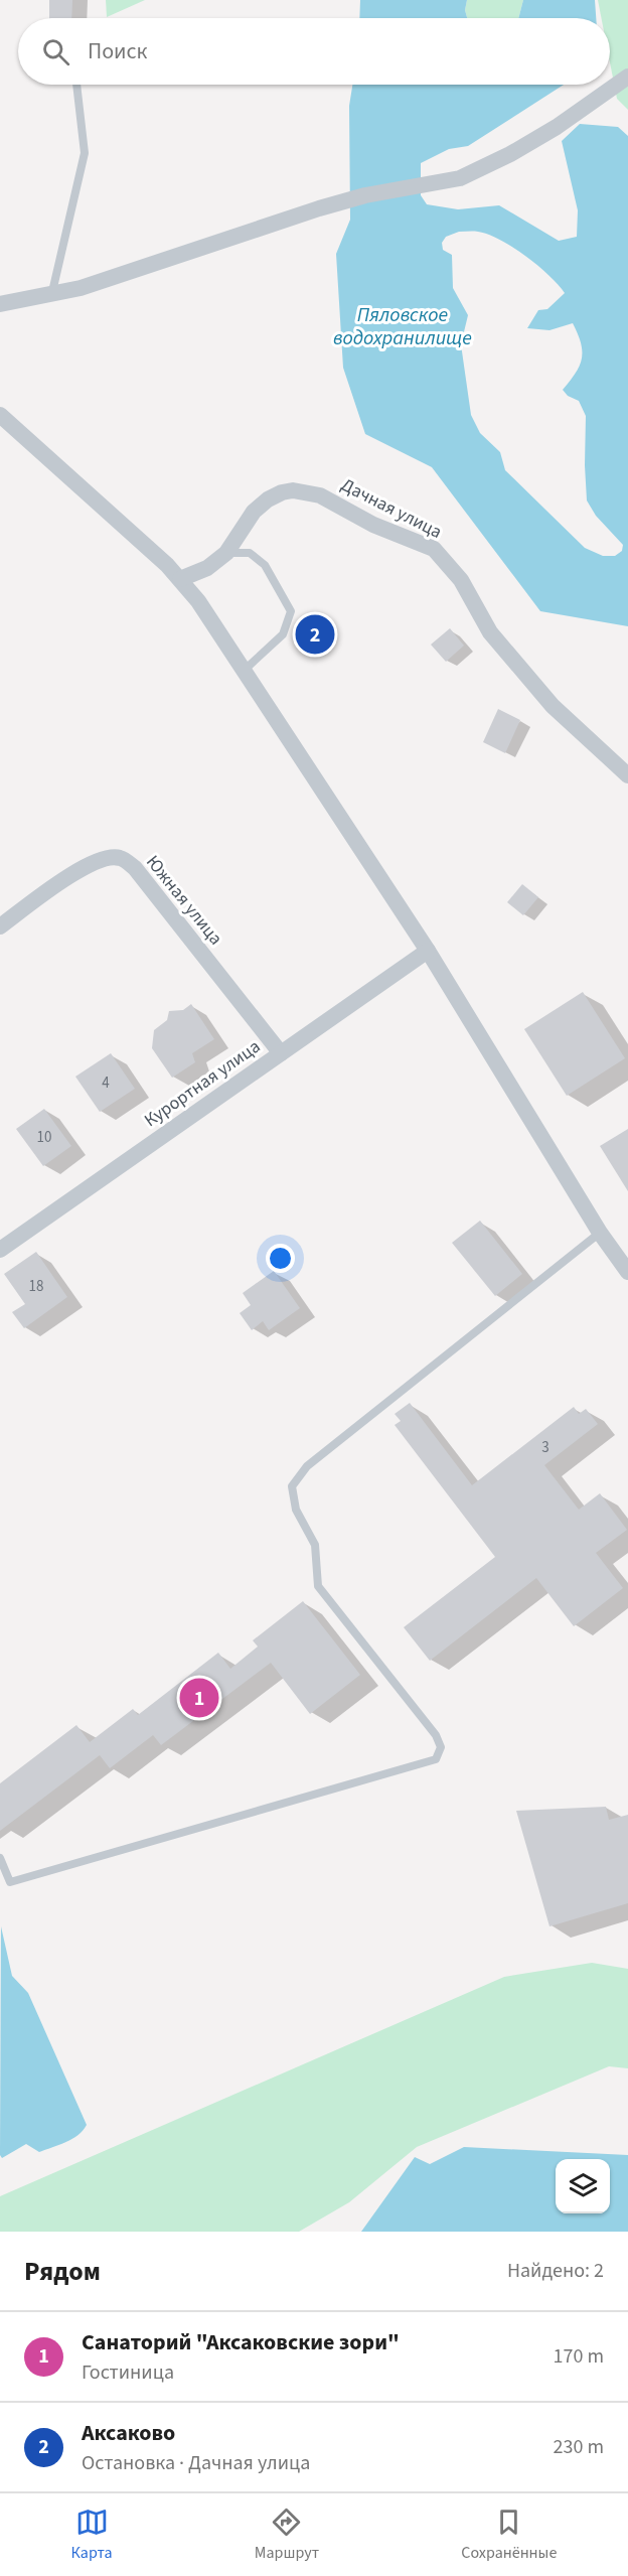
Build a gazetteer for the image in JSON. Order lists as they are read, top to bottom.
{
  "streets": {
    "street": ["Дачная улица", "Южная улица", "Курортная улица"]
  },
  "crossings": [
    ["Южная улица", "Курортная улица"]
  ],
  "water": ["Пяловское водохранилище"],
  "house_numbers": [
    "4",
    "10",
    "18",
    "3"
  ],
  "page": {
    "search": "Поиск",
    "pins": ["2", "1"],
    "heading": ["Рядом", "Найдено: 2"],
    "list": [
      {
        "mark": "1",
        "name": "Санаторий \"Аксаковские зори\"",
        "note": "Гостиница",
        "value": "170 m"
      },
      {
        "mark": "2",
        "name": "Аксаково",
        "note": "Остановка · Дачная улица",
        "value": "230 m"
      }
    ],
    "nav": ["Карта", "Маршрут", "Сохранённые"]
  }
}
